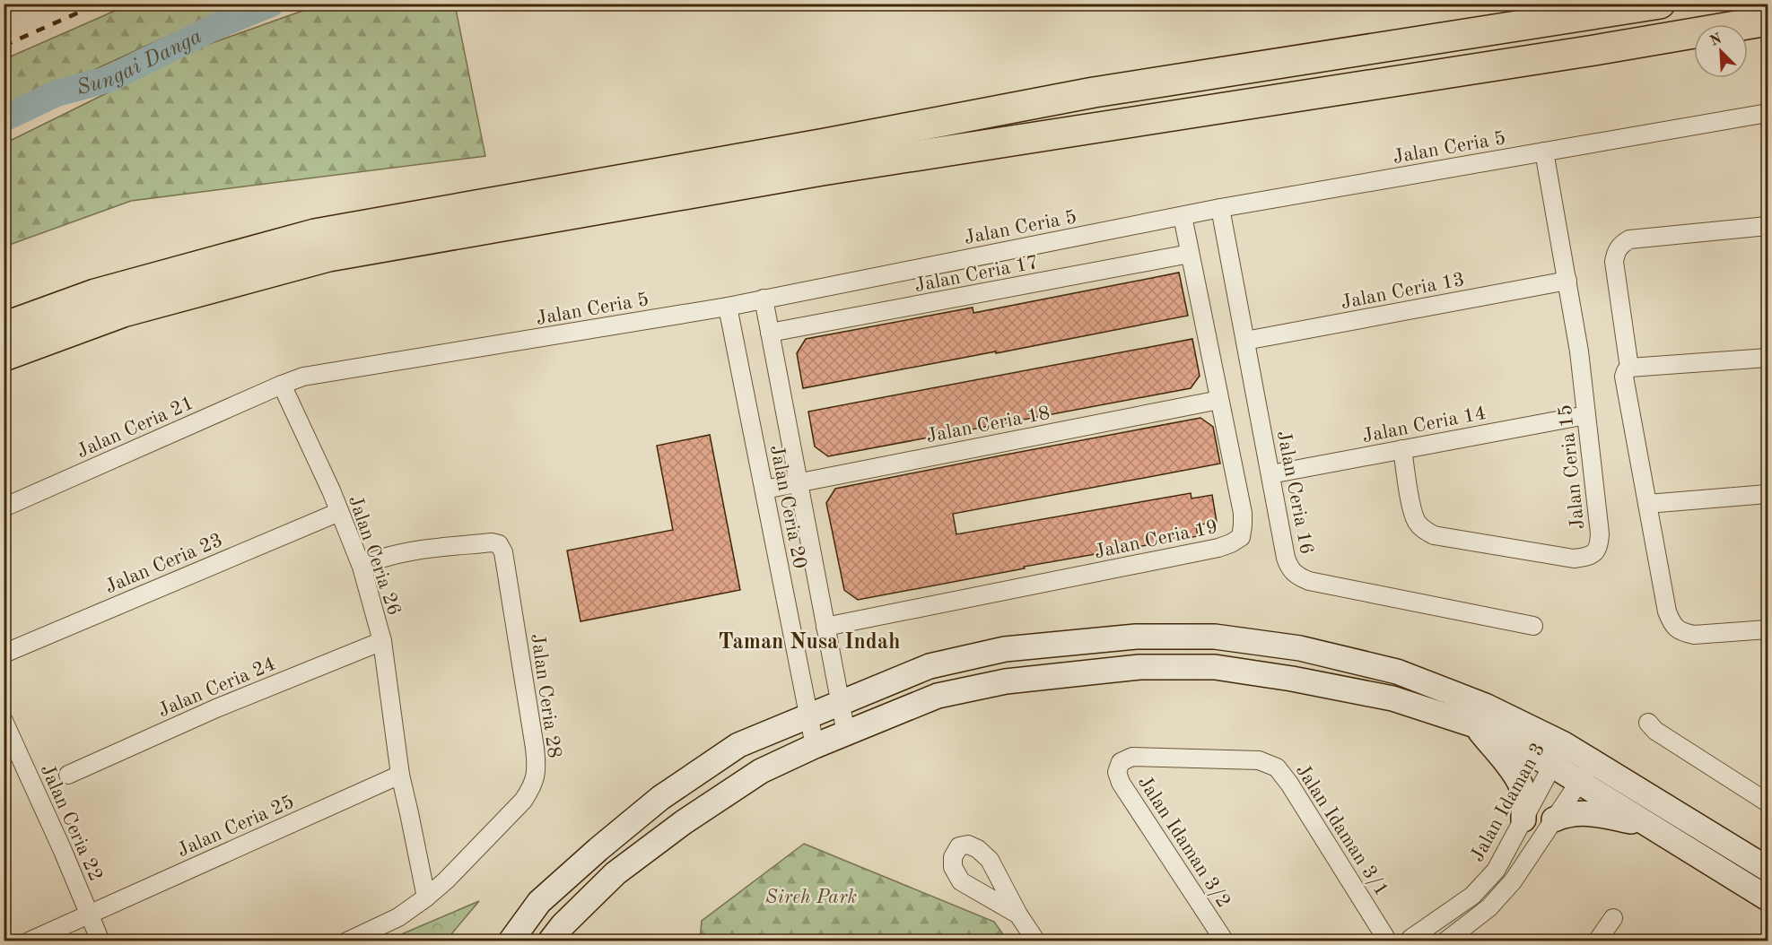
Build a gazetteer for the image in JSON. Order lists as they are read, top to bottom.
{
  "streets": {
    "street": [
      "Jalan Ceria 5",
      "Jalan Ceria 17",
      "Jalan Ceria 13",
      "Jalan Ceria 18",
      "Jalan Ceria 14",
      "Jalan Ceria 21",
      "Jalan Ceria 15",
      "Jalan Ceria 16",
      "Jalan Ceria 20",
      "Jalan Ceria 19",
      "Jalan Ceria 26",
      "Jalan Ceria 23",
      "Jalan Ceria 24",
      "Jalan Ceria 28",
      "Jalan Idaman 3",
      "Jalan Ceria 22",
      "Jalan Ceria 25",
      "Jalan Idaman 3/1",
      "Jalan Idaman 3/2"
    ]
  },
  "crossings": [
    ["Jalan Ceria 5", "Jalan Ceria 21"],
    ["Jalan Ceria 5", "Jalan Ceria 15"],
    ["Jalan Ceria 5", "Jalan Ceria 16"],
    ["Jalan Ceria 5", "Jalan Ceria 20"],
    ["Jalan Ceria 5", "Jalan Ceria 19"],
    ["Jalan Ceria 5", "Jalan Ceria 26"],
    ["Jalan Ceria 17", "Jalan Ceria 20"],
    ["Jalan Ceria 17", "Jalan Ceria 19"],
    ["Jalan Ceria 13", "Jalan Ceria 15"],
    ["Jalan Ceria 13", "Jalan Ceria 16"],
    ["Jalan Ceria 18", "Jalan Ceria 20"],
    ["Jalan Ceria 18", "Jalan Ceria 19"],
    ["Jalan Ceria 14", "Jalan Ceria 15"],
    ["Jalan Ceria 14", "Jalan Ceria 16"],
    ["Jalan Ceria 21", "Jalan Ceria 26"],
    ["Jalan Ceria 20", "Jalan Ceria 19"],
    ["Jalan Ceria 26", "Jalan Ceria 23"],
    ["Jalan Ceria 26", "Jalan Ceria 24"],
    ["Jalan Ceria 26", "Jalan Ceria 28"],
    ["Jalan Ceria 26", "Jalan Ceria 25"],
    ["Jalan Ceria 22", "Jalan Ceria 25"],
    ["Jalan Idaman 3/1", "Jalan Idaman 3/2"]
  ],
  "districts": ["Taman Nusa Indah"],
  "water": ["Sungai Danga"],
  "parks": ["Sireh Park"],
  "north": "top left"
}
